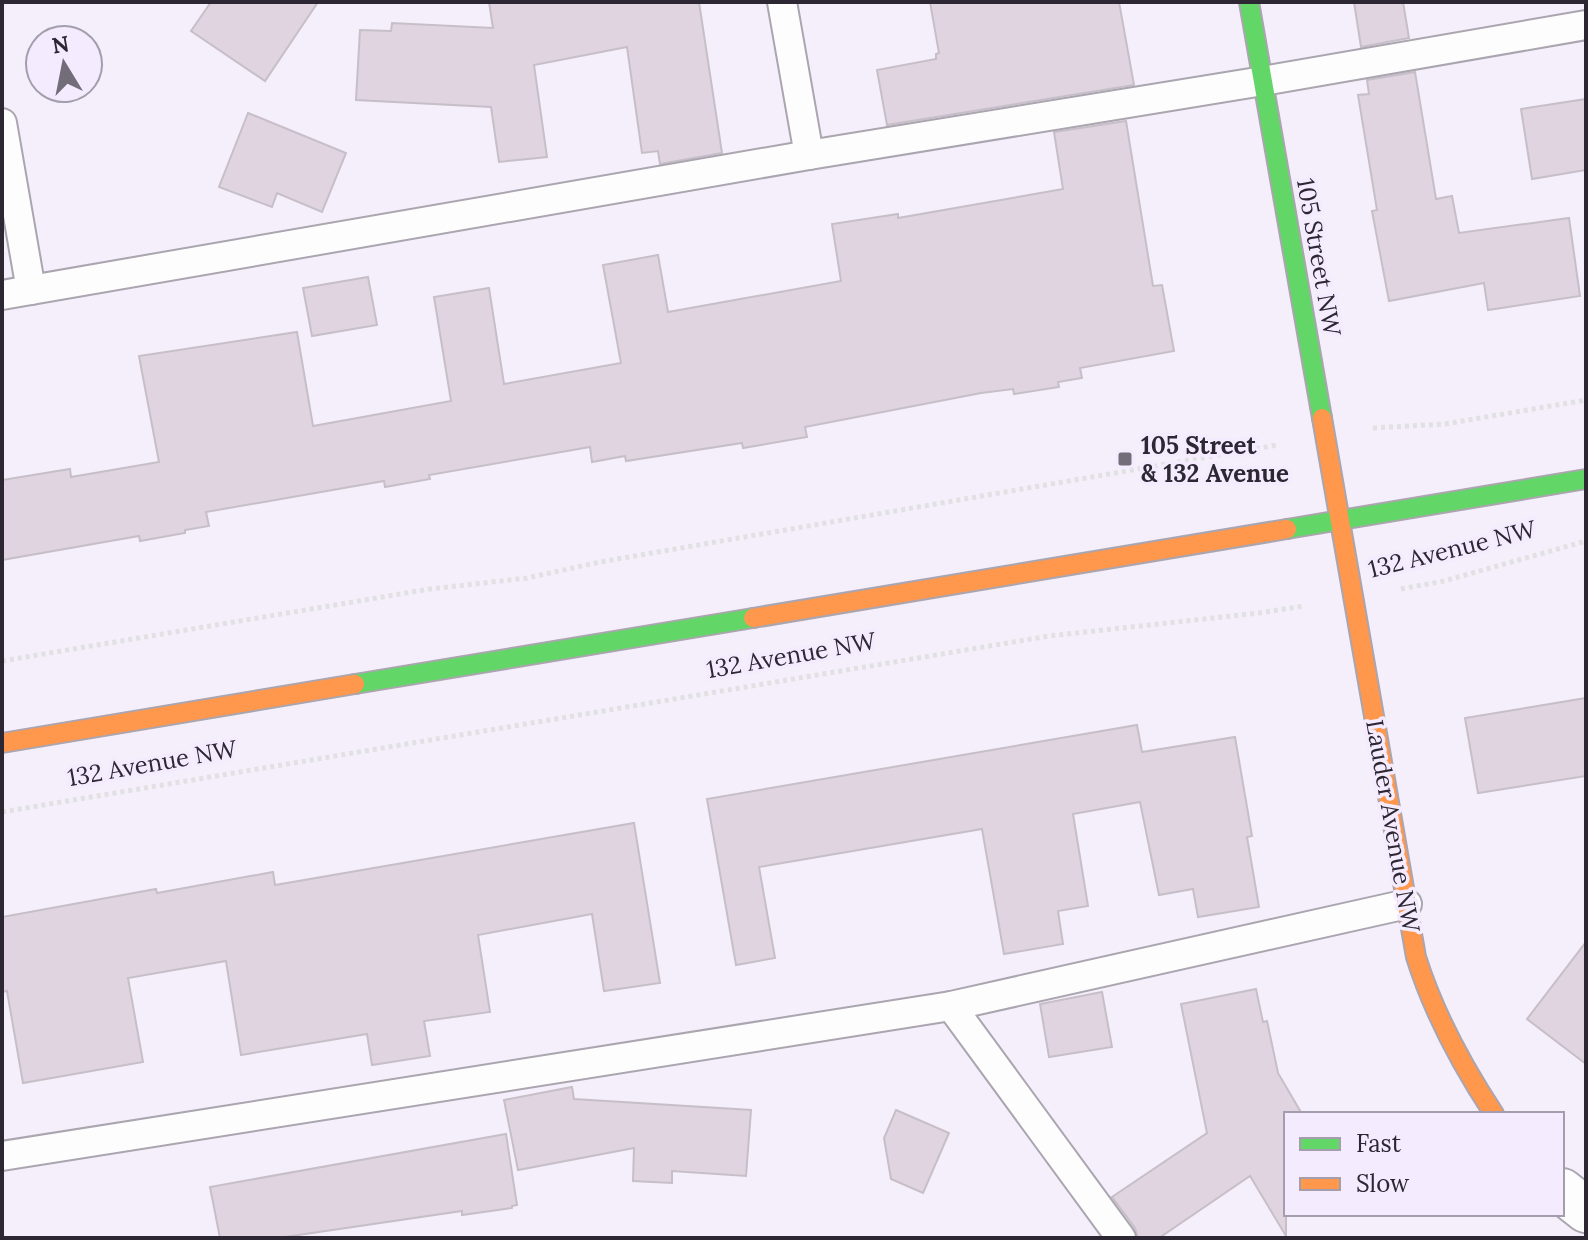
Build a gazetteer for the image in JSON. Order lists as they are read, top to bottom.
{
  "streets": {
    "street": ["105 Street NW", "132 Avenue NW", "Lauder Avenue NW"]
  },
  "crossings": [
    ["105 Street NW", "132 Avenue NW"],
    ["105 Street NW", "Lauder Avenue NW"],
    ["132 Avenue NW", "Lauder Avenue NW"]
  ],
  "places": {
    "transit": ["105 Street & 132 Avenue"]
  },
  "legend": ["Fast", "Slow"],
  "north": "top"
}
